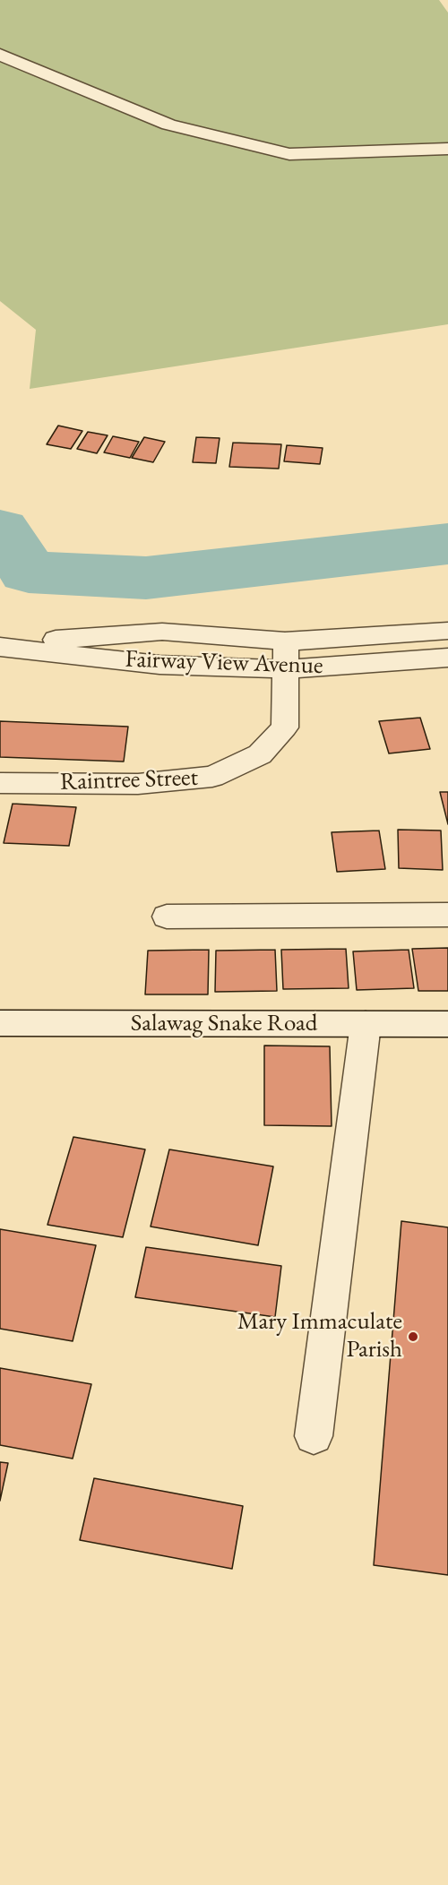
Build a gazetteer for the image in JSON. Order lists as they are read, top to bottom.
{
  "streets": {
    "street": ["Fairway View Avenue", "Raintree Street", "Salawag Snake Road"]
  },
  "crossings": [
    ["Fairway View Avenue", "Raintree Street"]
  ],
  "places": ["Mary Immaculate Parish"]
}
